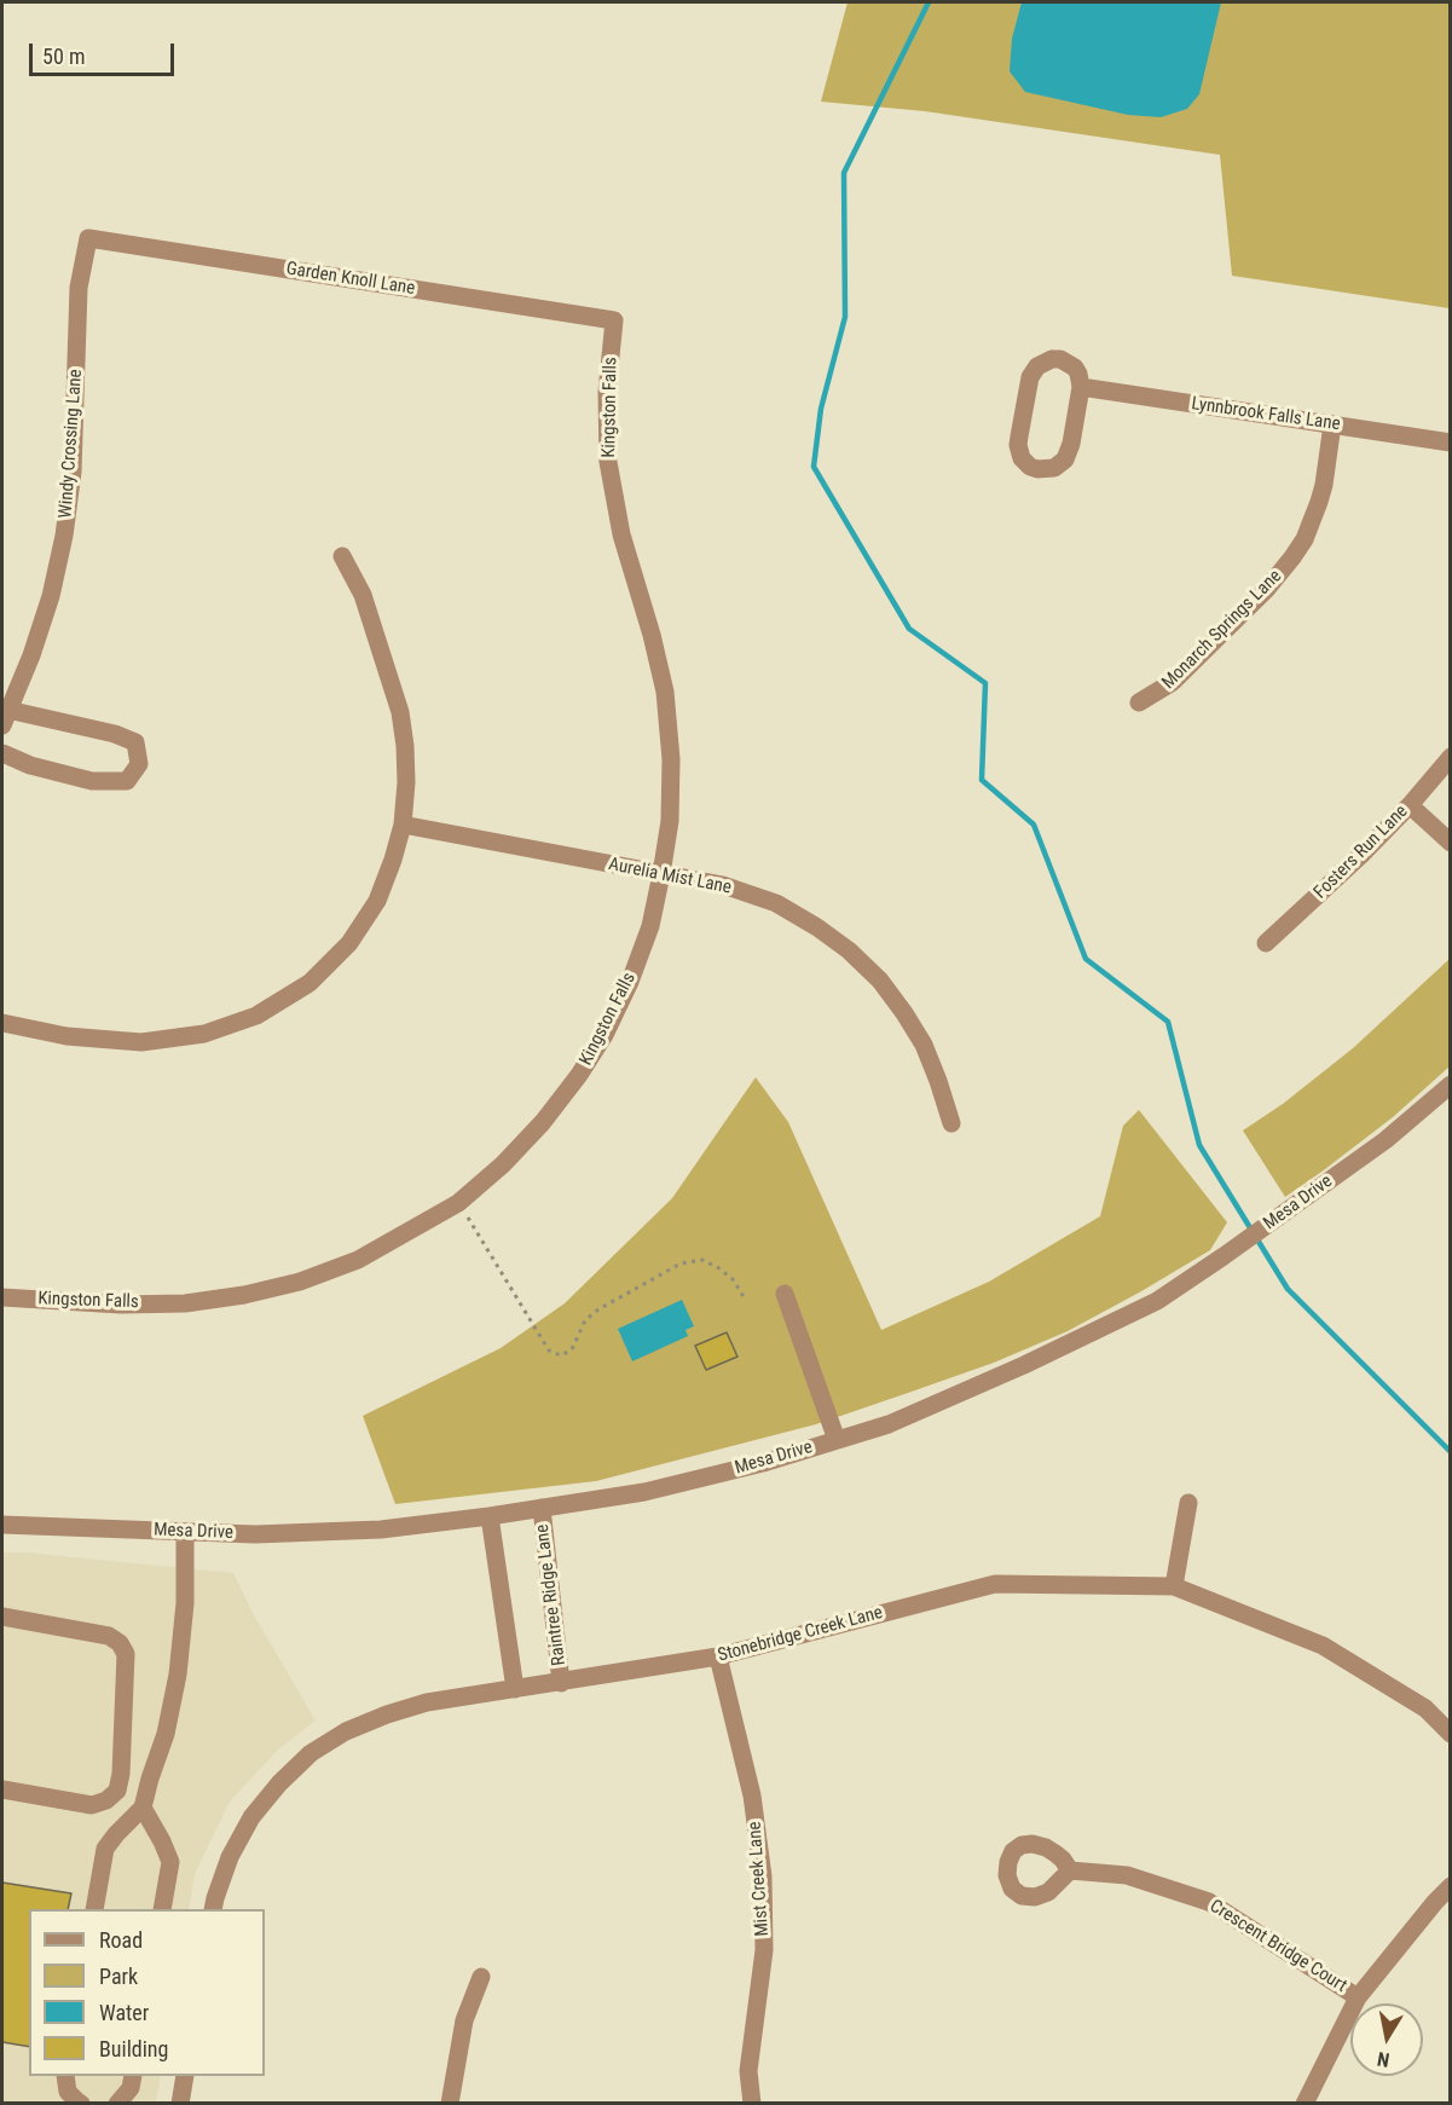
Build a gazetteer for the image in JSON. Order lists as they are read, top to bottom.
{
  "streets": {
    "street": [
      "Garden Knoll Lane",
      "Kingston Falls",
      "Lynnbrook Falls Lane",
      "Windy Crossing Lane",
      "Monarch Springs Lane",
      "Fosters Run Lane",
      "Aurelia Mist Lane",
      "Mesa Drive",
      "Raintree Ridge Lane",
      "Stonebridge Creek Lane",
      "Mist Creek Lane",
      "Crescent Bridge Court"
    ]
  },
  "crossings": [
    ["Garden Knoll Lane", "Kingston Falls"],
    ["Garden Knoll Lane", "Windy Crossing Lane"],
    ["Kingston Falls", "Aurelia Mist Lane"],
    ["Lynnbrook Falls Lane", "Monarch Springs Lane"],
    ["Mesa Drive", "Raintree Ridge Lane"],
    ["Raintree Ridge Lane", "Stonebridge Creek Lane"],
    ["Stonebridge Creek Lane", "Mist Creek Lane"]
  ],
  "legend": [
    "Road",
    "Park",
    "Water",
    "Building"
  ],
  "scale_bar": "50 m",
  "north": "bottom"
}
